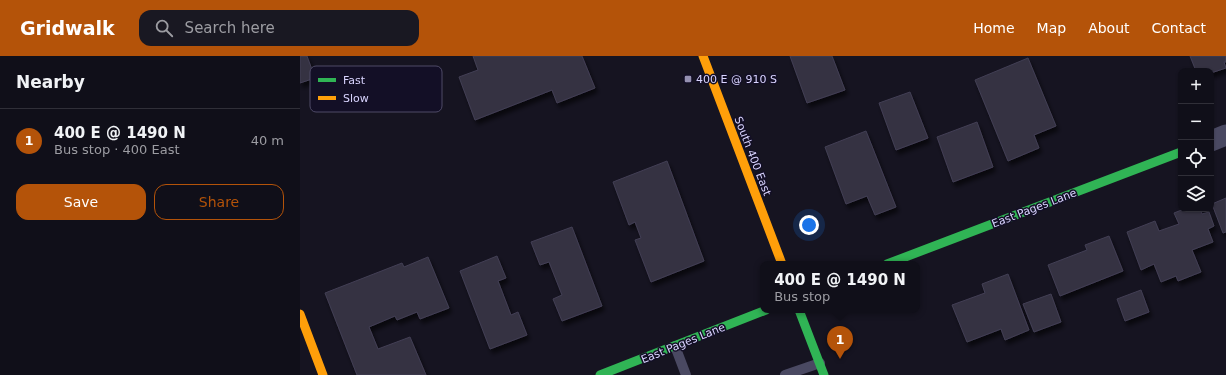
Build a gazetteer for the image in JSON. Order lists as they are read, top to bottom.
{
  "streets": {
    "street": ["South 400 East", "East Pages Lane"]
  },
  "places": {
    "transit": ["400 E @ 910 S"]
  },
  "legend": ["Fast", "Slow"],
  "page": {
    "header": "Gridwalk",
    "search": "Search here",
    "nav": [
      "Home",
      "Map",
      "About",
      "Contact"
    ],
    "heading": "Nearby",
    "map_buttons": ["+", "−"],
    "list": [
      {
        "mark": "1",
        "name": "400 E @ 1490 N",
        "note": "Bus stop · 400 East",
        "value": "40 m"
      }
    ],
    "buttons": ["Save", "Share"],
    "popup": ["400 E @ 1490 N", "Bus stop"],
    "pins": "1"
  }
}
